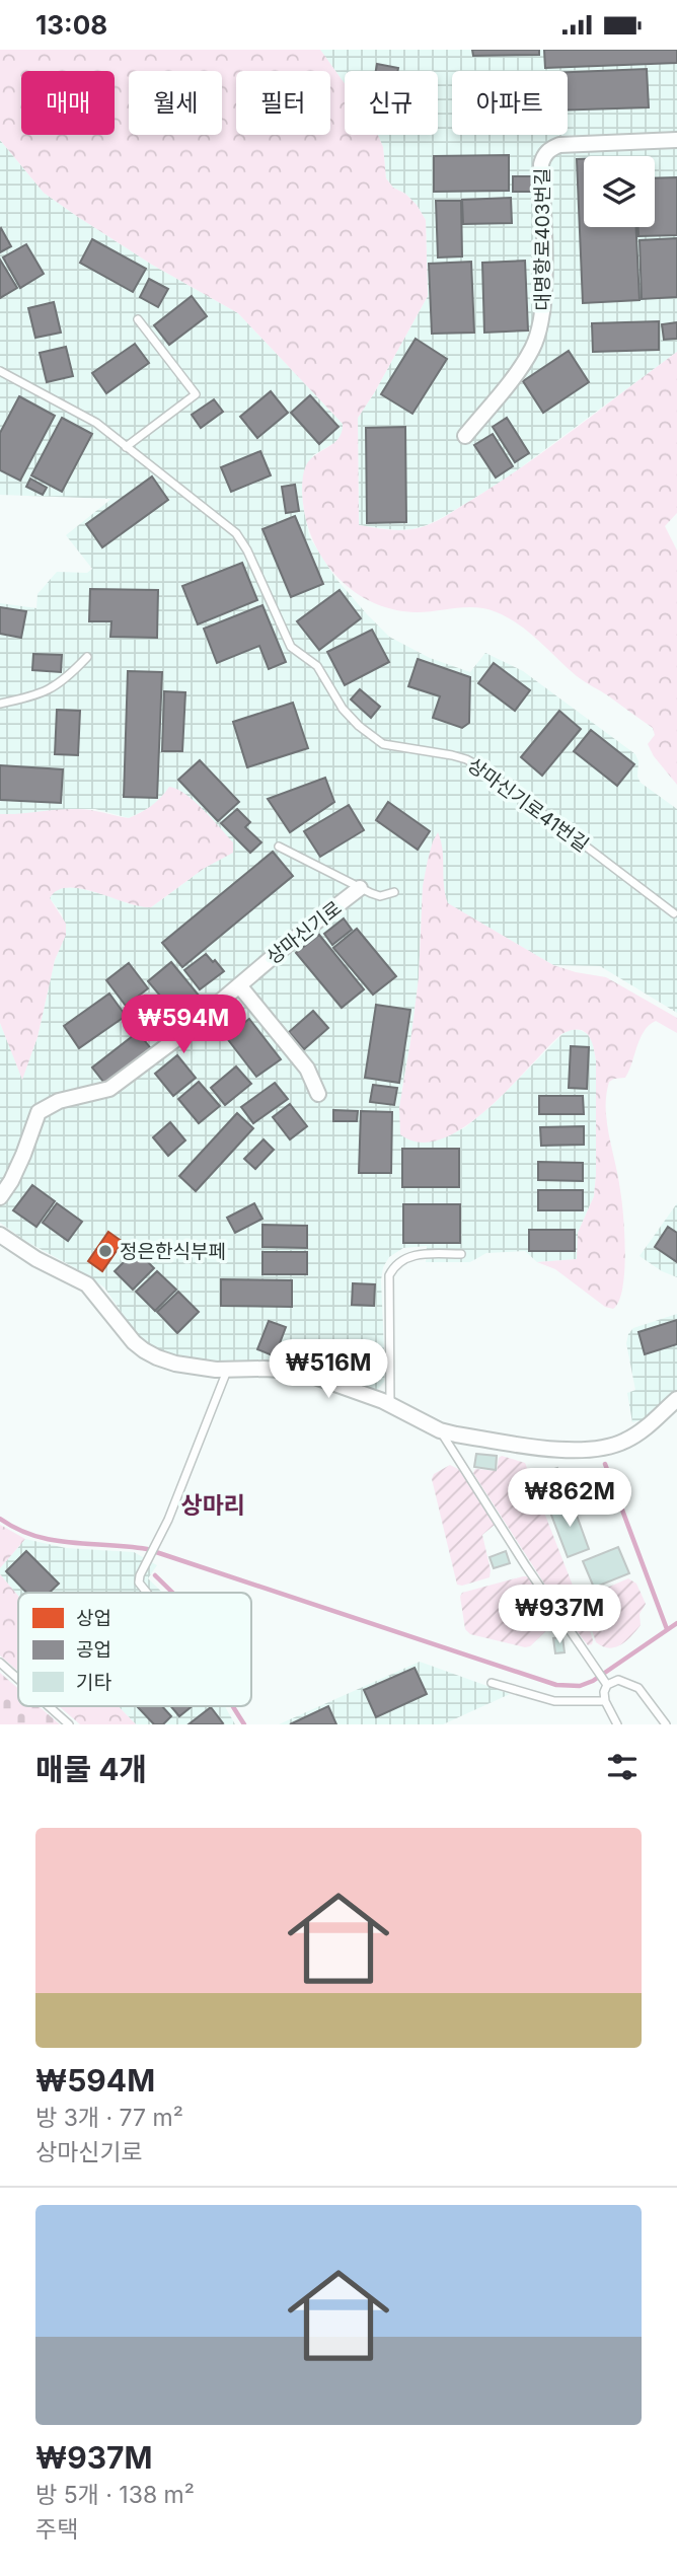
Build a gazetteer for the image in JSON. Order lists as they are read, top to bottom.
{
  "streets": {
    "street": ["대명항로403번길", "상마신기로"],
    "lane": ["상마신기로41번길"]
  },
  "districts": ["상마리"],
  "places": ["정은한식부페"],
  "legend": ["상업", "공업", "기타"],
  "page": {
    "status": "13:08",
    "chip": [
      "매매",
      "월세",
      "필터",
      "신규",
      "아파트"
    ],
    "price": [
      "₩594M",
      "₩516M",
      "₩862M",
      "₩937M"
    ],
    "heading": "매물 4개",
    "list": [
      {
        "name": "₩594M",
        "note": "방 3개 · 77 m² · 상마신기로"
      },
      {
        "name": "₩937M",
        "note": "방 5개 · 138 m² · 주택"
      }
    ]
  }
}
